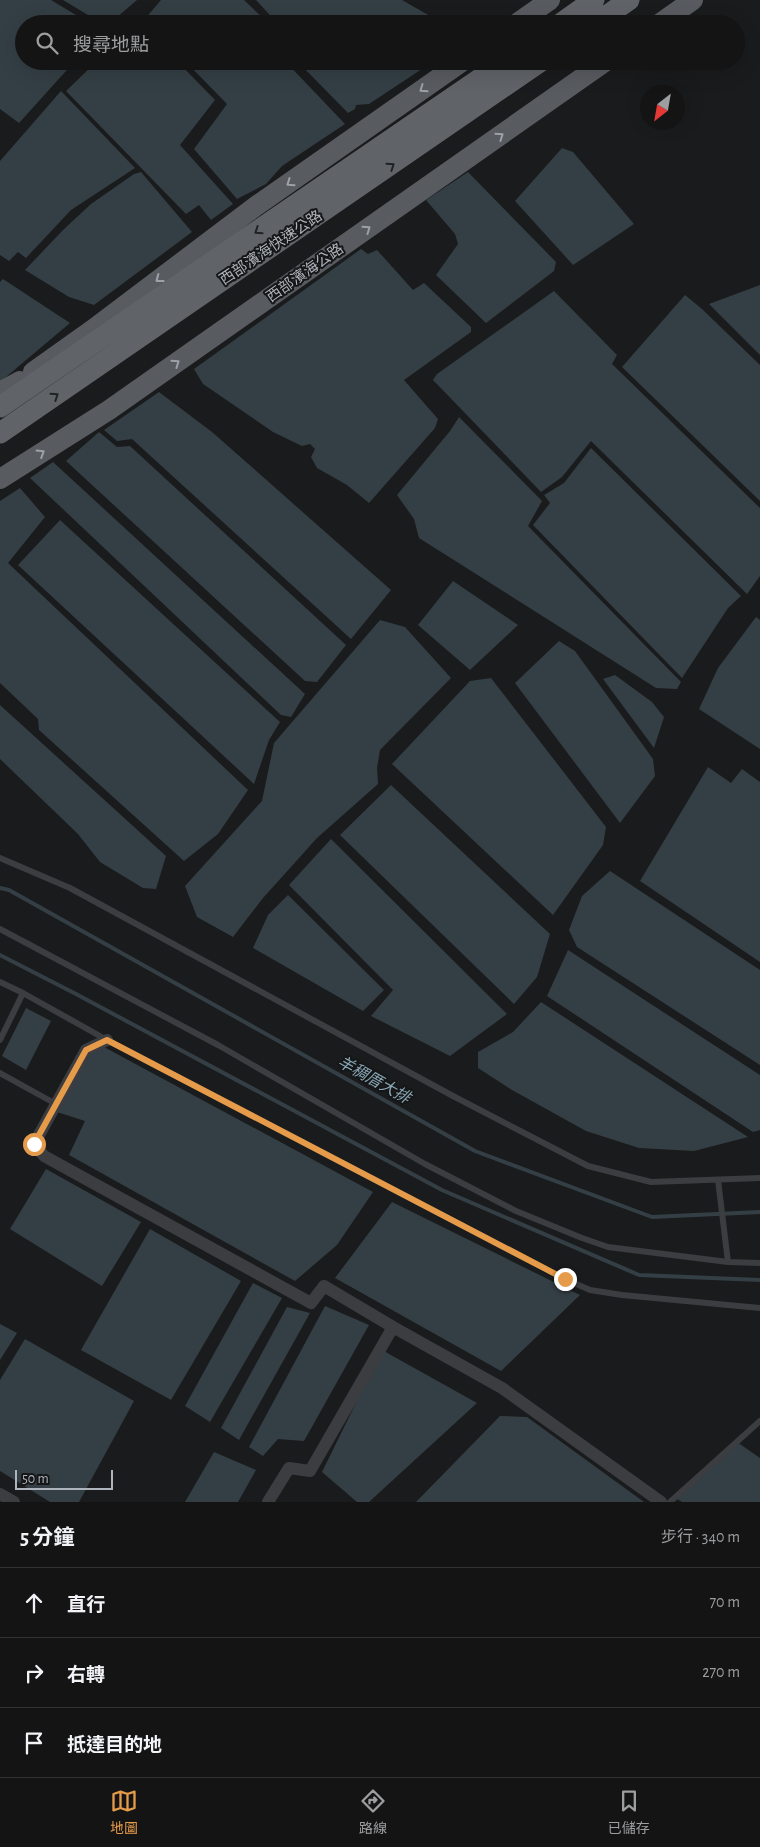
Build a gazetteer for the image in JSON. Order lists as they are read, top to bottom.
{
  "streets": {
    "highway": ["西部濱海快速公路"],
    "main road": ["西部濱海公路"]
  },
  "water": ["羊稠厝大排"],
  "scale_bar": "50 m",
  "north": "bottom left",
  "page": {
    "search": "搜尋地點",
    "scale": "50 m",
    "heading": ["5 分鐘", "步行 · 340 m"],
    "list": [
      ["直行", "70 m"],
      ["右轉", "270 m"],
      "抵達目的地"
    ],
    "nav": ["地圖", "路線", "已儲存"]
  }
}
